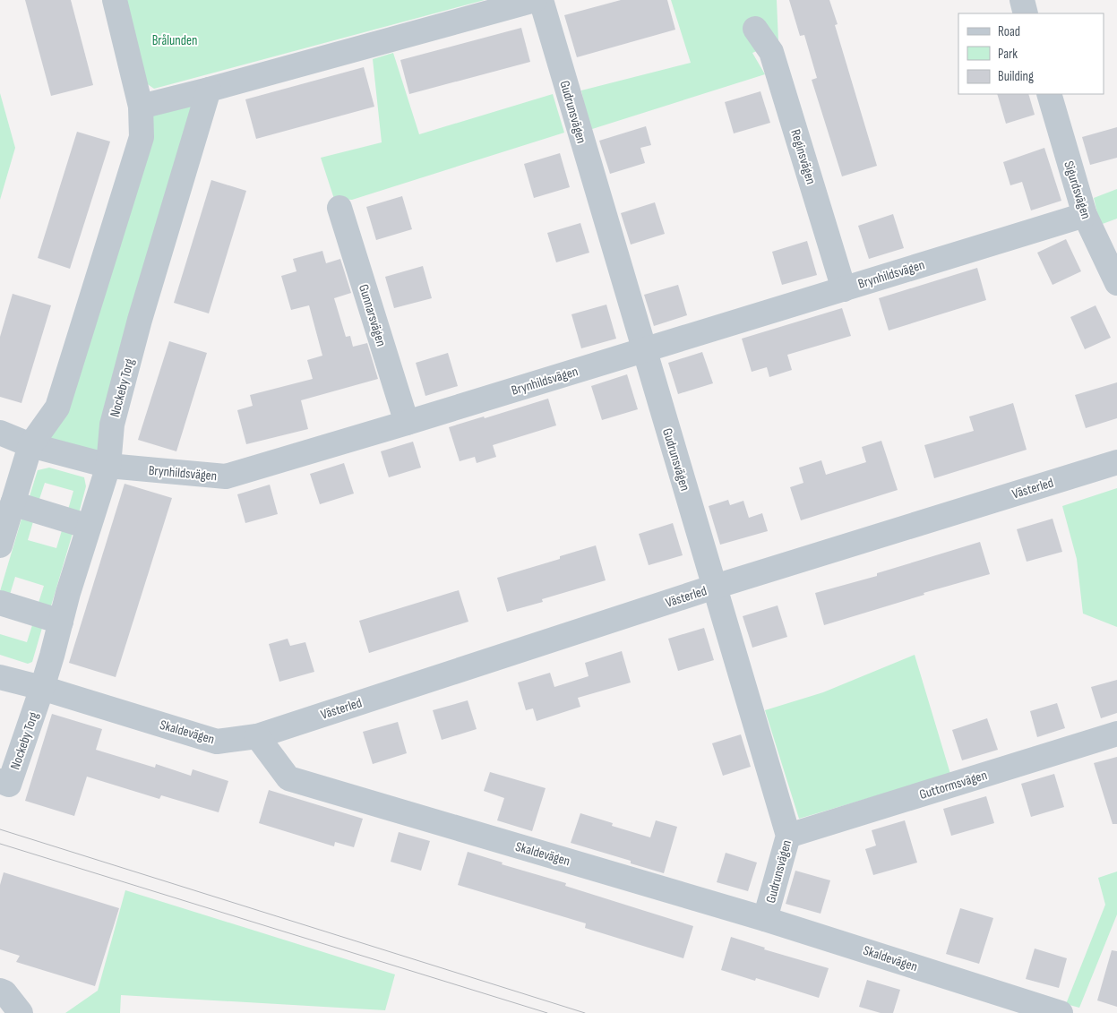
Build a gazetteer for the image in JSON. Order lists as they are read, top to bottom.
{
  "streets": {
    "street": [
      "Gudrunsvägen",
      "Reginsvägen",
      "Sigurdsvägen",
      "Brynhildsvägen",
      "Gunnarsvägen",
      "Nockeby Torg",
      "Västerled",
      "Skaldevägen",
      "Guttormsvägen"
    ]
  },
  "crossings": [
    ["Gudrunsvägen", "Brynhildsvägen"],
    ["Gudrunsvägen", "Västerled"],
    ["Gudrunsvägen", "Skaldevägen"],
    ["Gudrunsvägen", "Guttormsvägen"],
    ["Reginsvägen", "Brynhildsvägen"],
    ["Sigurdsvägen", "Brynhildsvägen"],
    ["Brynhildsvägen", "Gunnarsvägen"],
    ["Brynhildsvägen", "Nockeby Torg"],
    ["Nockeby Torg", "Skaldevägen"],
    ["Västerled", "Skaldevägen"]
  ],
  "parks": ["Brålunden"],
  "legend": ["Road", "Park", "Building"]
}
